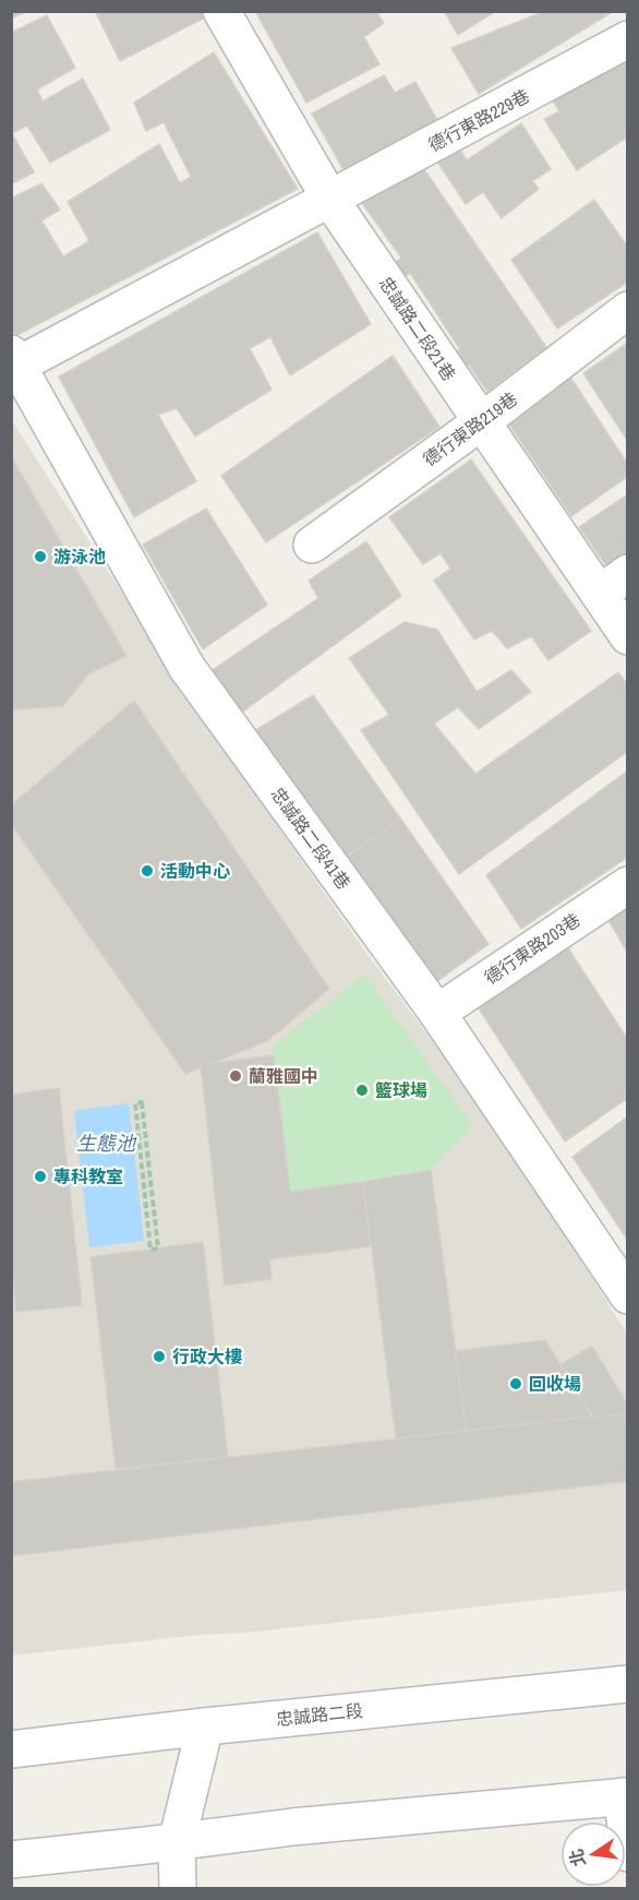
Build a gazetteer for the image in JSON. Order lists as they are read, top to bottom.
{
  "streets": {
    "street": [
      "德行東路229巷",
      "忠誠路二段21巷",
      "德行東路219巷",
      "忠誠路二段41巷",
      "德行東路203巷",
      "忠誠路二段"
    ]
  },
  "crossings": [
    ["德行東路229巷", "忠誠路二段21巷"],
    ["德行東路229巷", "忠誠路二段41巷"],
    ["忠誠路二段21巷", "德行東路219巷"],
    ["忠誠路二段41巷", "德行東路203巷"]
  ],
  "water": ["生態池"],
  "places": [
    "游泳池",
    "活動中心",
    "蘭雅國中",
    "籃球場",
    "專科教室",
    "行政大樓",
    "回收場"
  ],
  "north": "left"
}
